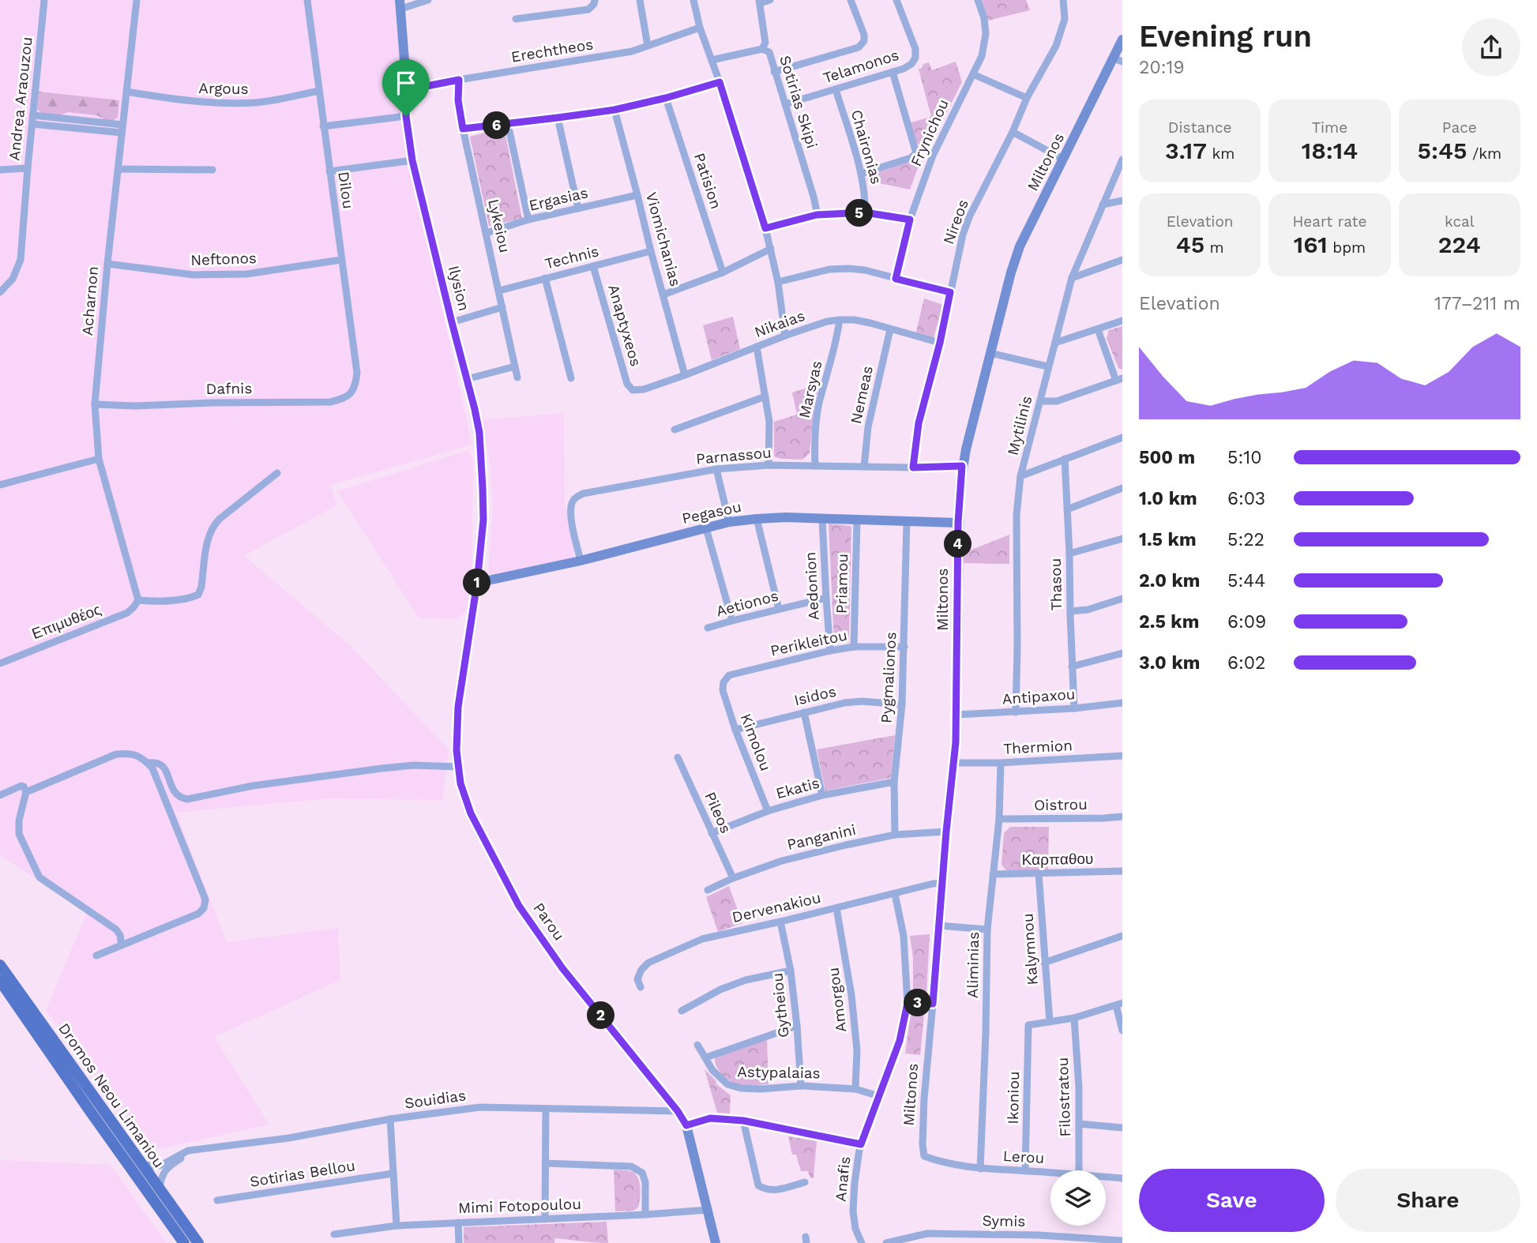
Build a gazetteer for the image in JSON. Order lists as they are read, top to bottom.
{
  "streets": {
    "main road": ["Dromos Neou Limaniou"],
    "street": [
      "Erechtheos",
      "Telamonos",
      "Argous",
      "Andrea Araouzou",
      "Sotirias Skipi",
      "Frynichou",
      "Chaironias",
      "Miltonos",
      "Patision",
      "Dilou",
      "Ergasias",
      "Nireos",
      "Lykeiou",
      "Viomichanias",
      "Technis",
      "Neftonos",
      "Ilysion",
      "Acharnon",
      "Nikaias",
      "Anaptyxeos",
      "Dafnis",
      "Marsyas",
      "Nemeas",
      "Mytilinis",
      "Parnassou",
      "Pegasou",
      "Priamou",
      "Thasou",
      "Aedonion",
      "Aetionos",
      "Επιμυθέος",
      "Perikleitou",
      "Pygmalionos",
      "Isidos",
      "Antipaxou",
      "Kimolou",
      "Thermion",
      "Ekatis",
      "Oistrou",
      "Pileos",
      "Panganini",
      "Καρπαθου",
      "Dervenakiou",
      "Parou",
      "Kalymnou",
      "Aliminias",
      "Amorgou",
      "Gytheiou",
      "Astypalaias",
      "Filostratou",
      "Ikoniou",
      "Souidias",
      "Lerou",
      "Sotirias Bellou",
      "Anafis",
      "Mimi Fotopoulou",
      "Symis"
    ]
  },
  "crossings": [
    ["Erechtheos", "Lykeiou"],
    ["Erechtheos", "Ilysion"],
    ["Telamonos", "Sotirias Skipi"],
    ["Telamonos", "Chaironias"],
    ["Argous", "Dilou"],
    ["Argous", "Acharnon"],
    ["Miltonos", "Parnassou"],
    ["Miltonos", "Pegasou"],
    ["Miltonos", "Antipaxou"],
    ["Miltonos", "Thermion"],
    ["Miltonos", "Panganini"],
    ["Miltonos", "Dervenakiou"],
    ["Miltonos", "Lerou"],
    ["Dilou", "Neftonos"],
    ["Dilou", "Dafnis"],
    ["Ergasias", "Lykeiou"],
    ["Ergasias", "Viomichanias"],
    ["Nireos", "Nikaias"],
    ["Nireos", "Parnassou"],
    ["Lykeiou", "Technis"],
    ["Viomichanias", "Technis"],
    ["Viomichanias", "Nikaias"],
    ["Technis", "Anaptyxeos"],
    ["Neftonos", "Acharnon"],
    ["Ilysion", "Pegasou"],
    ["Ilysion", "Parou"],
    ["Acharnon", "Dafnis"],
    ["Acharnon", "Επιμυθέος"],
    ["Nikaias", "Anaptyxeos"],
    ["Nikaias", "Marsyas"],
    ["Nikaias", "Nemeas"],
    ["Marsyas", "Parnassou"],
    ["Nemeas", "Parnassou"],
    ["Mytilinis", "Antipaxou"],
    ["Parnassou", "Pegasou"],
    ["Pegasou", "Priamou"],
    ["Pegasou", "Aedonion"],
    ["Pegasou", "Pygmalionos"],
    ["Pegasou", "Parou"],
    ["Priamou", "Perikleitou"],
    ["Thasou", "Antipaxou"],
    ["Aedonion", "Aetionos"],
    ["Aedonion", "Perikleitou"],
    ["Perikleitou", "Pygmalionos"],
    ["Perikleitou", "Kimolou"],
    ["Pygmalionos", "Isidos"],
    ["Pygmalionos", "Ekatis"],
    ["Pygmalionos", "Panganini"],
    ["Isidos", "Kimolou"],
    ["Kimolou", "Ekatis"],
    ["Thermion", "Aliminias"],
    ["Ekatis", "Pileos"],
    ["Oistrou", "Aliminias"],
    ["Pileos", "Panganini"],
    ["Καρπαθου", "Kalymnou"],
    ["Καρπαθου", "Aliminias"],
    ["Dervenakiou", "Amorgou"],
    ["Dervenakiou", "Gytheiou"],
    ["Dervenakiou", "Anafis"],
    ["Parou", "Souidias"],
    ["Parou", "Mimi Fotopoulou"],
    ["Kalymnou", "Ikoniou"],
    ["Aliminias", "Lerou"],
    ["Amorgou", "Astypalaias"],
    ["Gytheiou", "Astypalaias"],
    ["Astypalaias", "Anafis"],
    ["Dromos Neou Limaniou", "Souidias"],
    ["Ikoniou", "Lerou"]
  ],
  "page": {
    "heading": ["Evening run", "20:19"],
    "stats": [
      ["Distance", "3.17 km"],
      ["Time", "18:14"],
      ["Pace", "5:45 /km"],
      ["Elevation", "45 m"],
      ["Heart rate", "161 bpm"],
      ["kcal", "224"]
    ],
    "pins": [
      "6",
      "5",
      "4",
      "1",
      "3",
      "2"
    ],
    "chart": ["Elevation", "177–211 m"],
    "list": [
      {
        "name": "500 m",
        "note": "5:10"
      },
      {
        "name": "1.0 km",
        "note": "6:03"
      },
      {
        "name": "1.5 km",
        "note": "5:22"
      },
      {
        "name": "2.0 km",
        "note": "5:44"
      },
      {
        "name": "2.5 km",
        "note": "6:09"
      },
      {
        "name": "3.0 km",
        "note": "6:02"
      }
    ],
    "buttons": ["Save", "Share"]
  }
}
